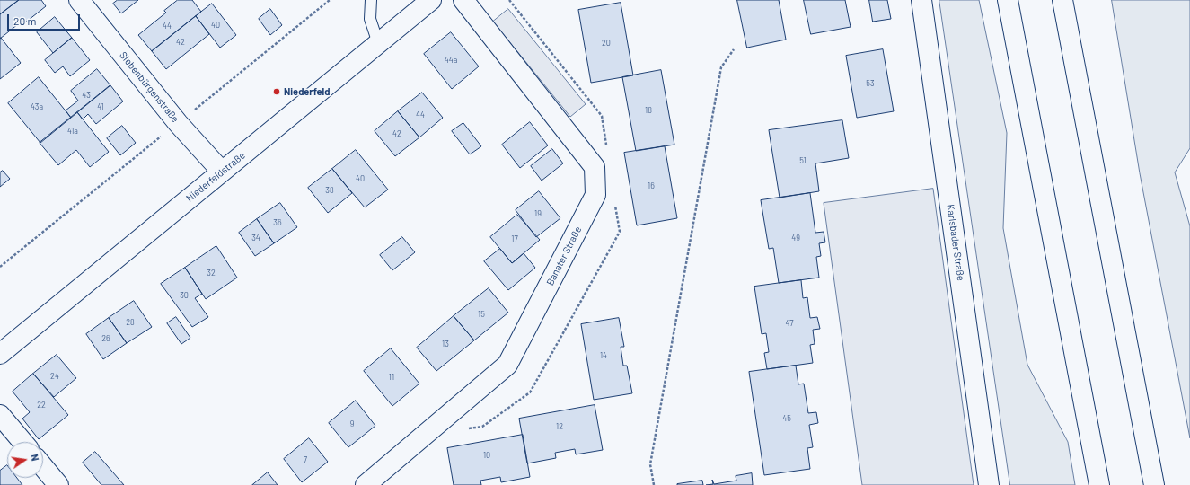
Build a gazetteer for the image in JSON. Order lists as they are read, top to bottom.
{
  "streets": {
    "main road": [
      "Siebenbürgenstraße",
      "Niederfeldstraße",
      "Karlsbader Straße",
      "Banater Straße"
    ]
  },
  "crossings": [
    ["Siebenbürgenstraße", "Niederfeldstraße"]
  ],
  "places": ["Niederfeld"],
  "house_numbers": [
    "40",
    "44",
    "42",
    "20",
    "44a",
    "53",
    "43",
    "43a",
    "41",
    "18",
    "44",
    "41a",
    "42",
    "51",
    "40",
    "16",
    "38",
    "19",
    "36",
    "34",
    "49",
    "17",
    "32",
    "30",
    "15",
    "28",
    "47",
    "26",
    "13",
    "14",
    "24",
    "11",
    "22",
    "45",
    "9",
    "12",
    "10",
    "7"
  ],
  "scale_bar": "20 m",
  "north": "right"
}
